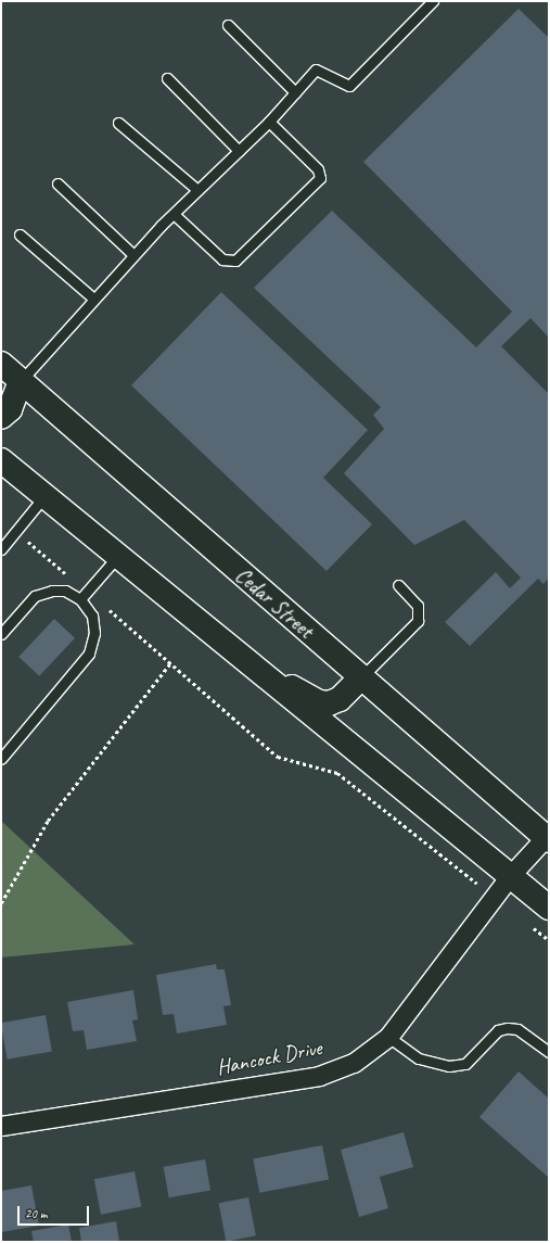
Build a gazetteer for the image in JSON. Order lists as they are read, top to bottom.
{
  "streets": {
    "main road": ["Cedar Street"],
    "street": ["Hancock Drive"]
  },
  "crossings": [
    ["Cedar Street", "Hancock Drive"]
  ],
  "scale_bar": "20 m"
}
